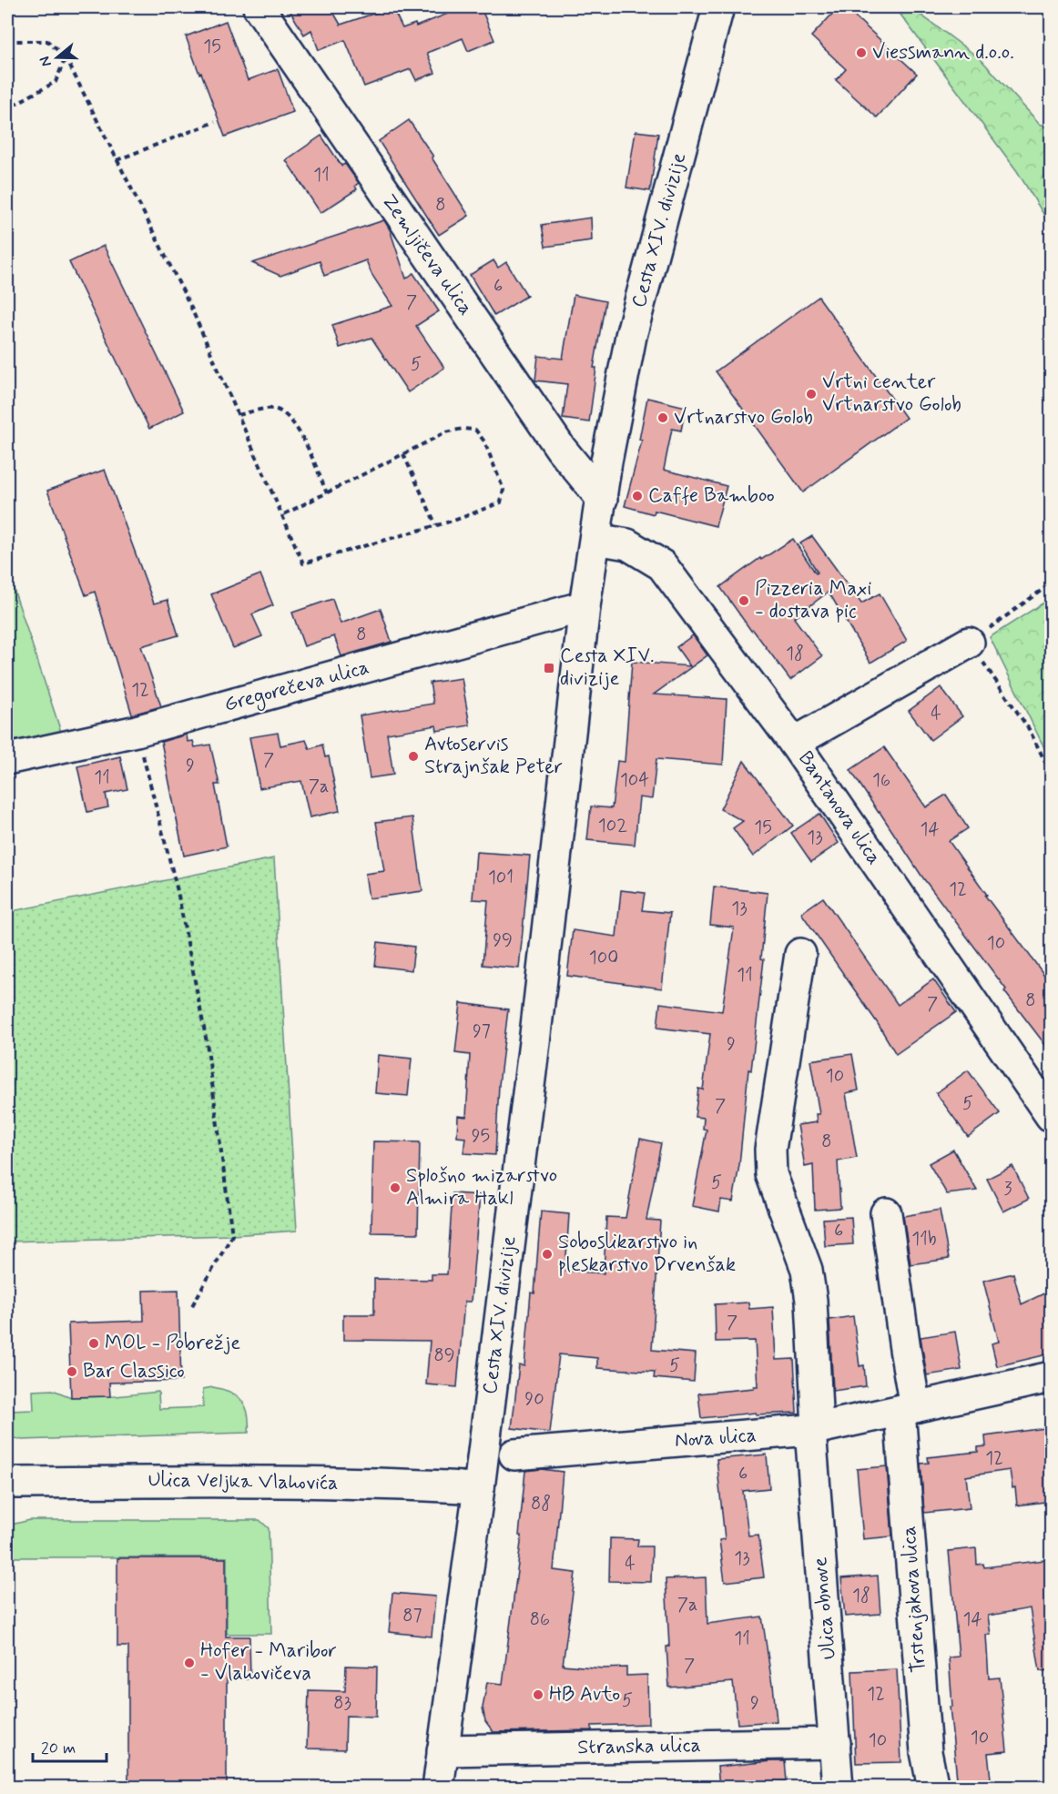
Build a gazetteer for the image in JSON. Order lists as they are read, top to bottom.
{
  "streets": {
    "street": [
      "Cesta XIV. divizije",
      "Zemljičeva ulica",
      "Gregorečeva ulica",
      "Bantanova ulica",
      "Nova ulica",
      "Ulica Veljka Vlahovića",
      "Trstenjakova ulica",
      "Ulica obnove",
      "Stranska ulica"
    ]
  },
  "crossings": [
    ["Cesta XIV. divizije", "Zemljičeva ulica"],
    ["Cesta XIV. divizije", "Gregorečeva ulica"],
    ["Cesta XIV. divizije", "Bantanova ulica"],
    ["Cesta XIV. divizije", "Ulica Veljka Vlahovića"],
    ["Cesta XIV. divizije", "Stranska ulica"],
    ["Nova ulica", "Trstenjakova ulica"],
    ["Nova ulica", "Ulica obnove"],
    ["Ulica obnove", "Stranska ulica"]
  ],
  "places": {
    "other": [
      "Viessmann d.o.o.",
      "Vrtni center Vrtnarstvo Golob",
      "Vrtnarstvo Golob",
      "Caffe Bamboo",
      "Pizzeria Maxi - dostava pic",
      "Avtoservis Strajnšak Peter",
      "Splošno mizarstvo Almira Hakl",
      "Soboslikarstvo in pleskarstvo Drvenšak",
      "MOL - Pobrežje",
      "Bar Classico",
      "Hofer - Maribor - Vlahovičeva",
      "HB Avto"
    ],
    "transit": ["Cesta XIV. divizije"]
  },
  "house_numbers": [
    "15",
    "11",
    "8",
    "6",
    "7",
    "5",
    "8",
    "18",
    "12",
    "4",
    "7",
    "9",
    "11",
    "104",
    "16",
    "7a",
    "102",
    "15",
    "14",
    "13",
    "101",
    "12",
    "13",
    "99",
    "10",
    "100",
    "11",
    "8",
    "7",
    "97",
    "9",
    "10",
    "5",
    "7",
    "95",
    "8",
    "5",
    "3",
    "6",
    "11b",
    "7",
    "89",
    "5",
    "90",
    "12",
    "6",
    "88",
    "13",
    "4",
    "18",
    "7a",
    "87",
    "86",
    "14",
    "11",
    "7",
    "12",
    "5",
    "83",
    "9",
    "10",
    "10"
  ],
  "scale_bar": "20 m",
  "north": "left"
}
